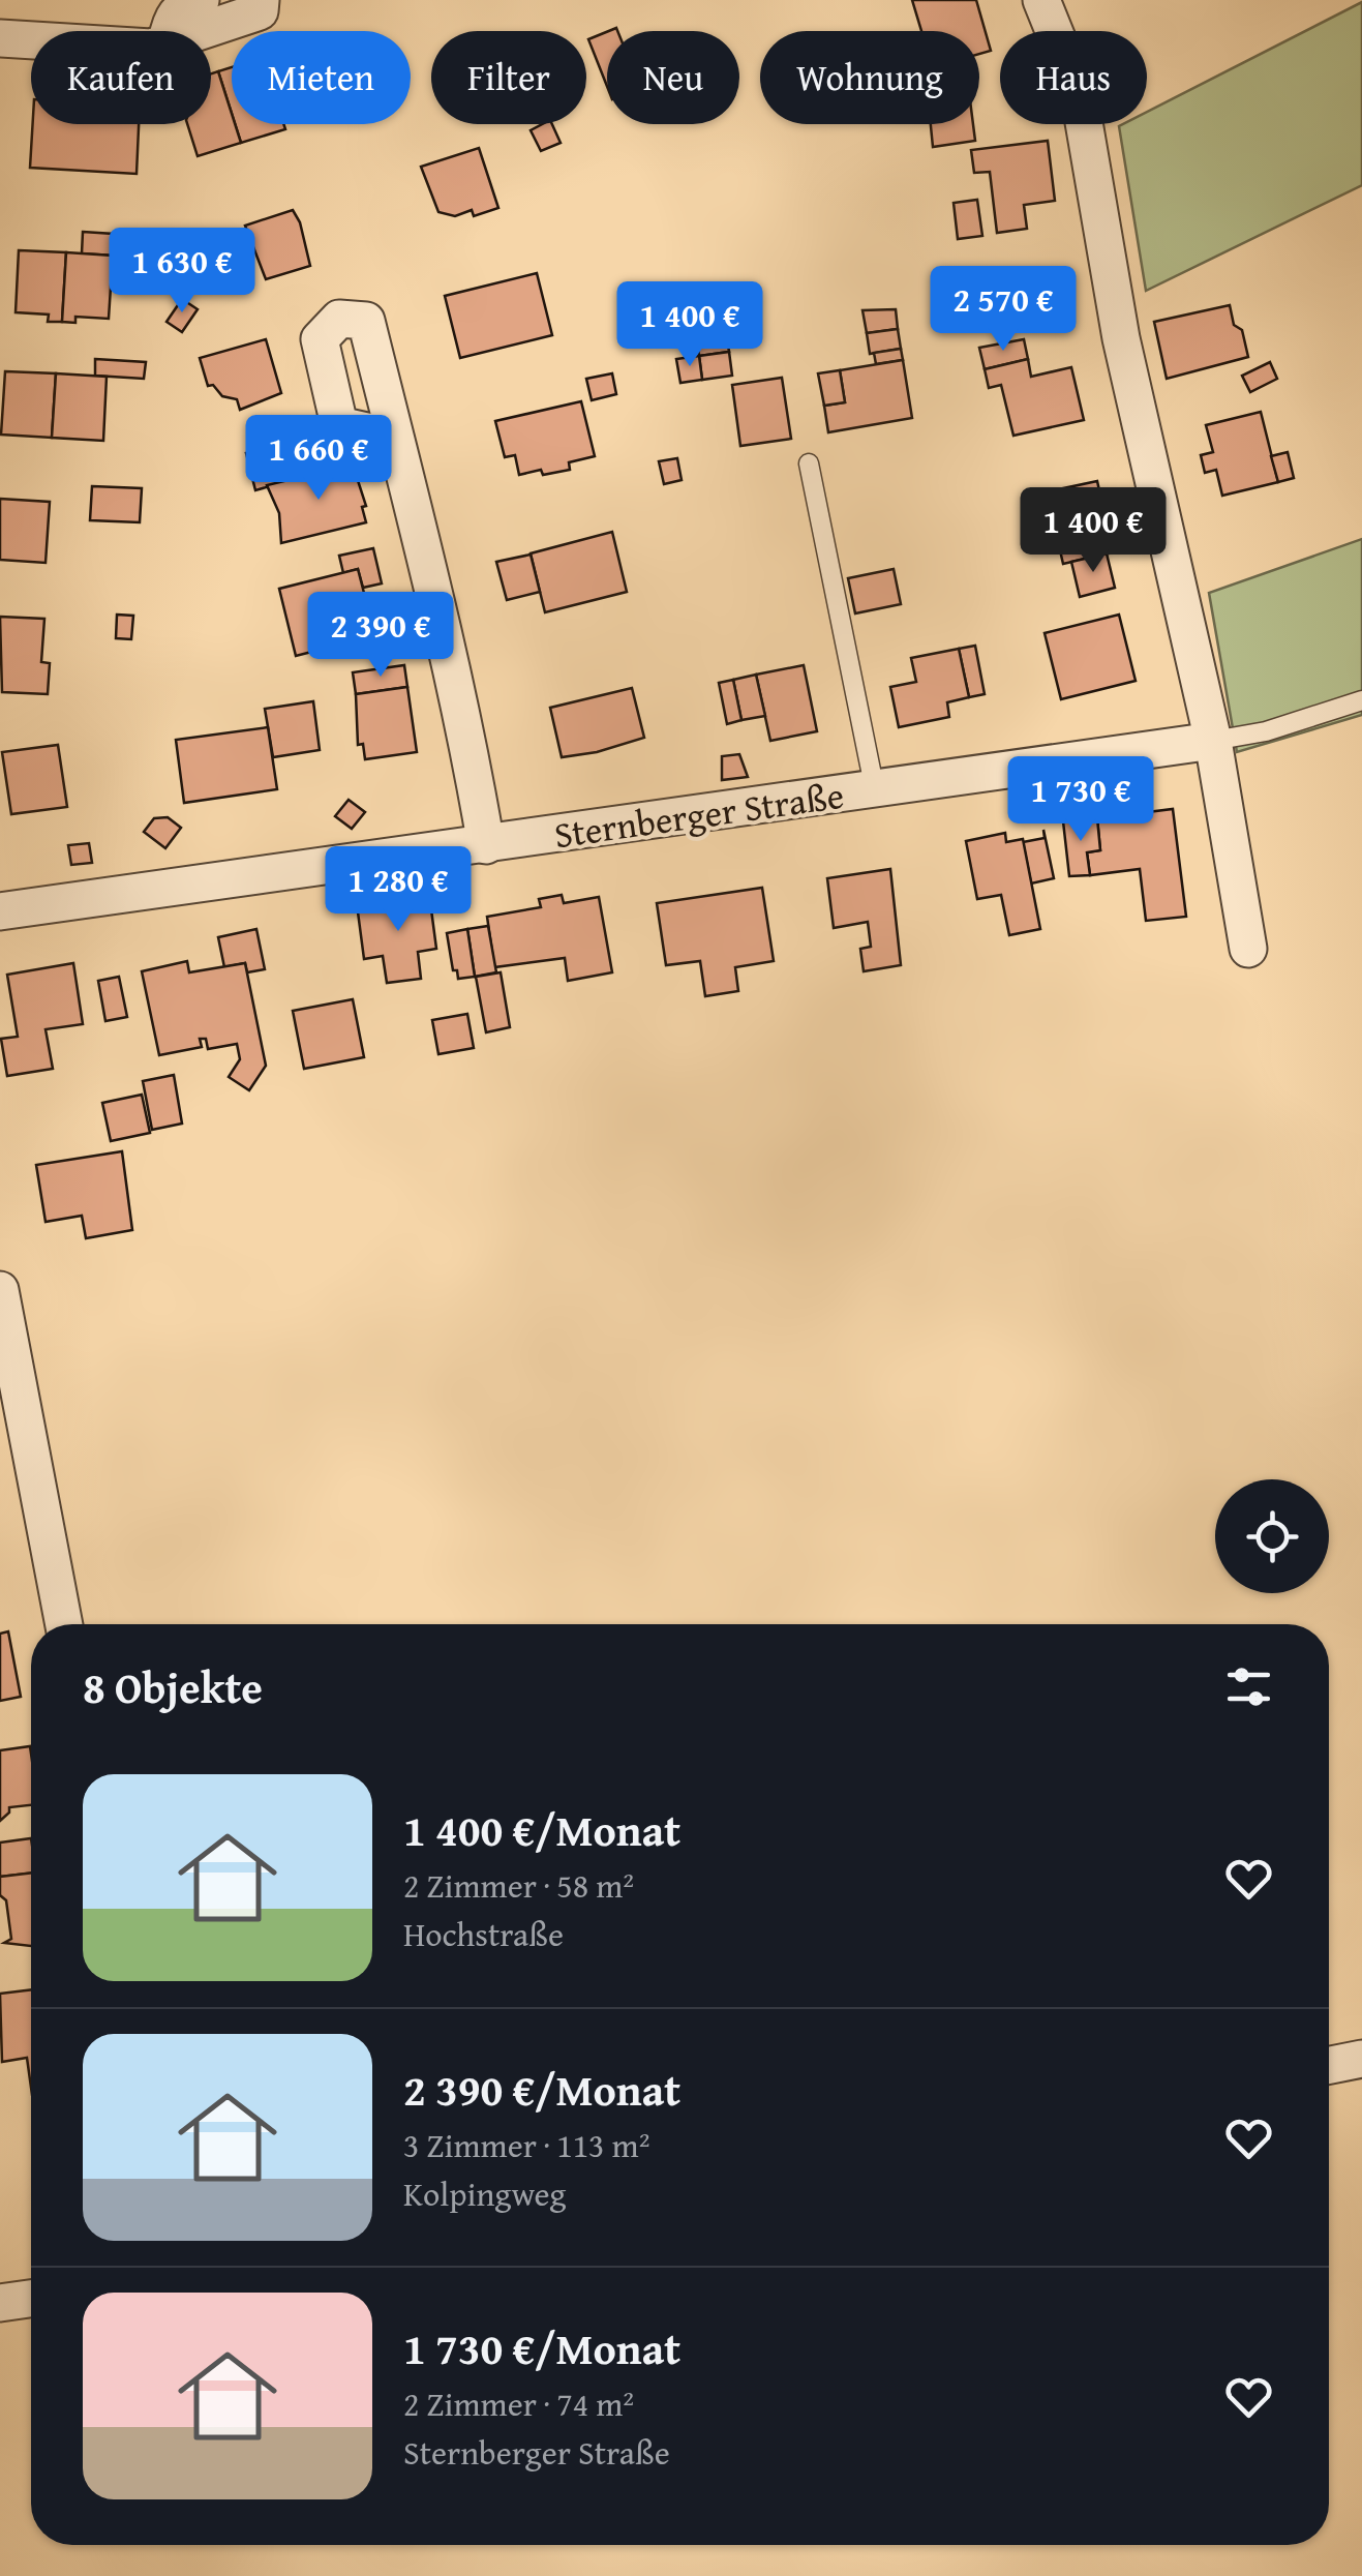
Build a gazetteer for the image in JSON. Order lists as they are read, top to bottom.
{
  "streets": {
    "street": ["Sternberger Straße"]
  },
  "page": {
    "chip": [
      "Kaufen",
      "Mieten",
      "Filter",
      "Neu",
      "Wohnung",
      "Haus"
    ],
    "price": [
      "1 630 €",
      "2 570 €",
      "1 400 €",
      "1 660 €",
      "1 400 €",
      "2 390 €",
      "1 730 €",
      "1 280 €"
    ],
    "heading": "8 Objekte",
    "list": [
      {
        "name": "1 400 €/Monat",
        "note": "2 Zimmer · 58 m² · Hochstraße"
      },
      {
        "name": "2 390 €/Monat",
        "note": "3 Zimmer · 113 m² · Kolpingweg"
      },
      {
        "name": "1 730 €/Monat",
        "note": "2 Zimmer · 74 m² · Sternberger Straße"
      }
    ]
  }
}
